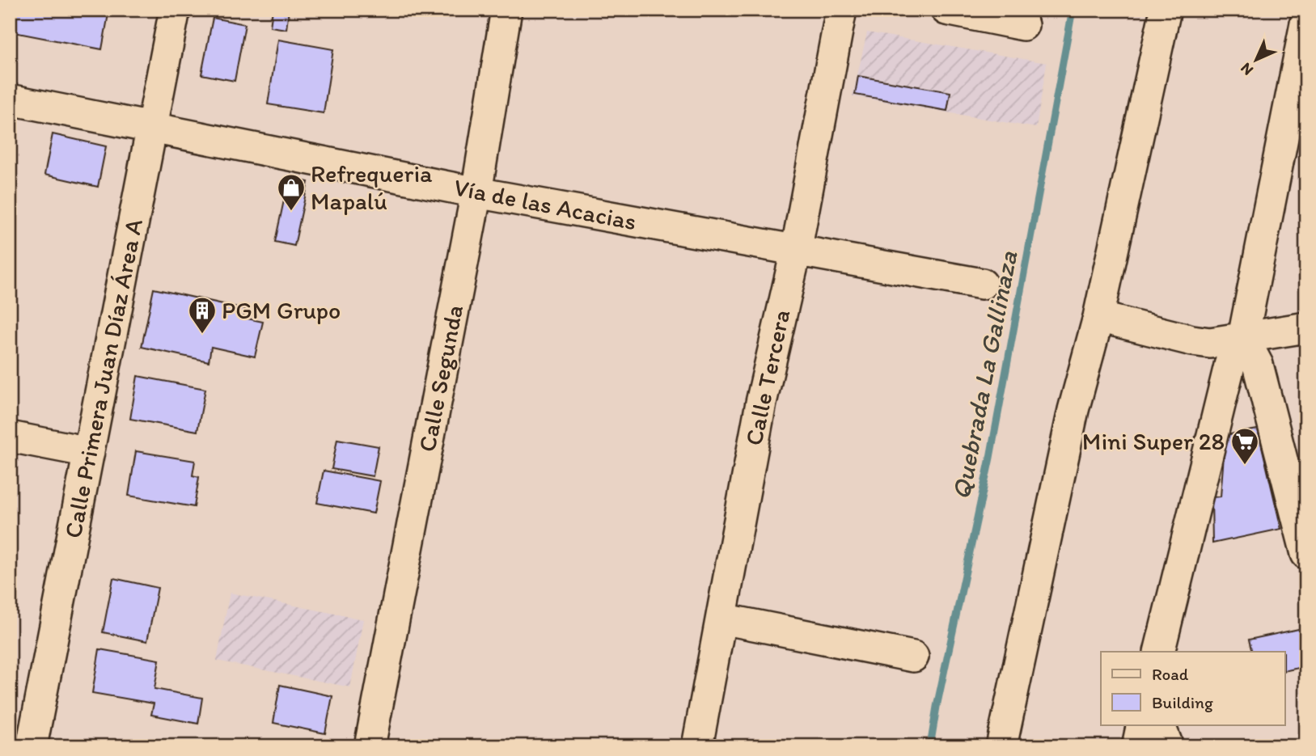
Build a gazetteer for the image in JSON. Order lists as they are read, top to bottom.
{
  "streets": {
    "street": [
      "Vía de las Acacias",
      "Calle Tercera",
      "Calle Primera Juan Díaz Área A",
      "Calle Segunda"
    ]
  },
  "crossings": [
    ["Vía de las Acacias", "Calle Tercera"],
    ["Vía de las Acacias", "Calle Primera Juan Díaz Área A"],
    ["Vía de las Acacias", "Calle Segunda"]
  ],
  "water": ["Quebrada La Gallinaza"],
  "places": {
    "shop": ["Refrequeria Mapalú"],
    "building": ["PGM Grupo"],
    "supermarket": ["Mini Super 28"]
  },
  "legend": ["Road", "Building"],
  "north": "bottom left"
}
